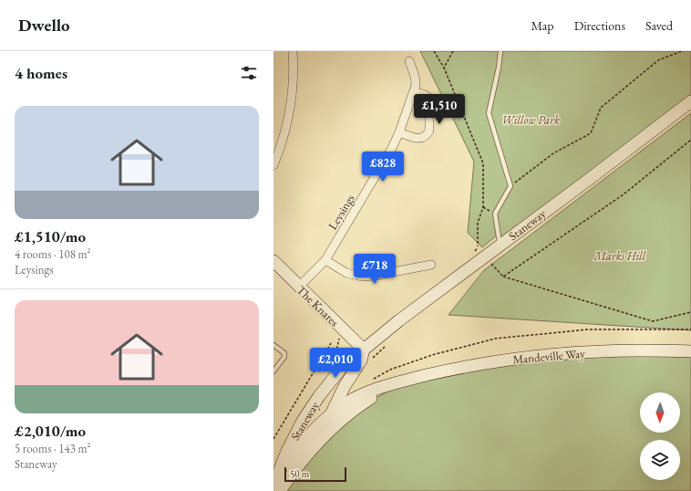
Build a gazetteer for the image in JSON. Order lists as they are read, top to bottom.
{
  "streets": {
    "main road": ["Staneway", "The Knares", "Mandeville Way"],
    "street": ["Leysings"]
  },
  "crossings": [
    ["Leysings", "The Knares"],
    ["Staneway", "The Knares"],
    ["Staneway", "Mandeville Way"]
  ],
  "parks": ["Willow Park", "Marks Hill"],
  "scale_bar": "50 m",
  "north": "bottom",
  "page": {
    "header": "Dwello",
    "nav": ["Map", "Directions", "Saved"],
    "heading": "4 homes",
    "price": [
      "£1,510",
      "£828",
      "£718",
      "£2,010"
    ],
    "list": [
      {
        "name": "£1,510/mo",
        "note": "4 rooms · 108 m² · Leysings"
      },
      {
        "name": "£2,010/mo",
        "note": "5 rooms · 143 m² · Staneway"
      }
    ],
    "scale": "50 m"
  }
}
